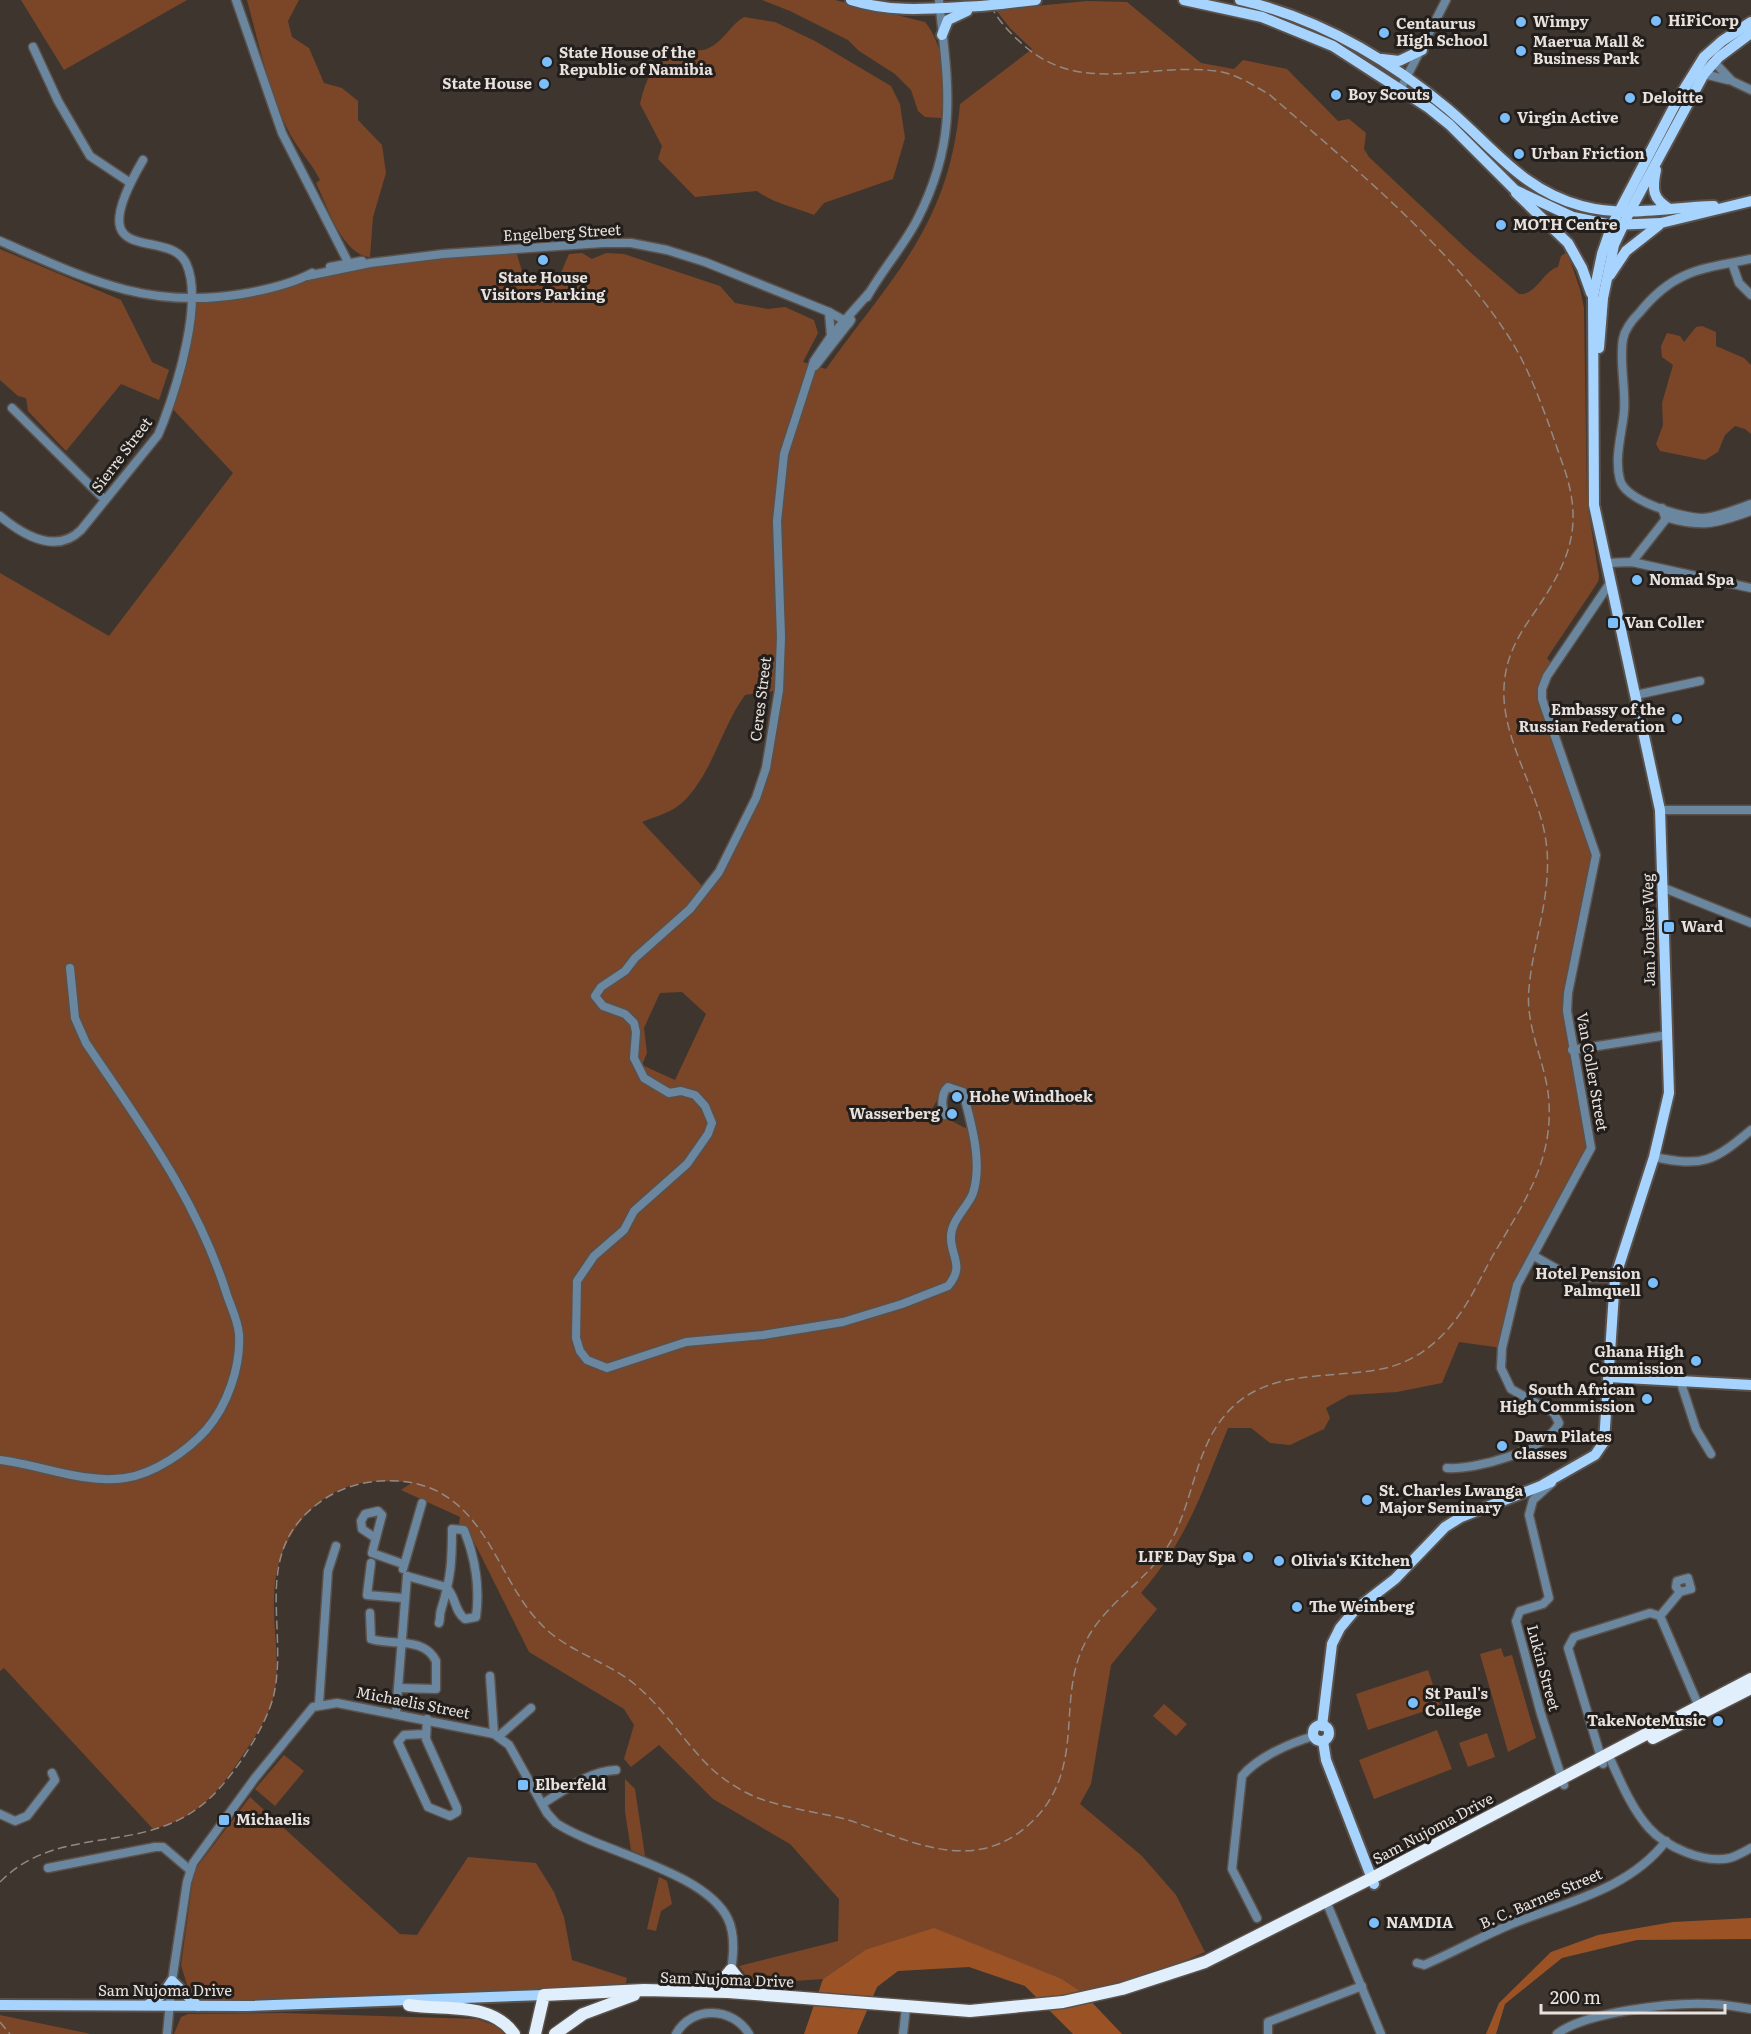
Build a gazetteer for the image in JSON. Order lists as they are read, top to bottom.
{
  "streets": {
    "highway": ["Sam Nujoma Drive"],
    "main road": ["Jan Jonker Weg"],
    "street": [
      "Engelberg Street",
      "Sierre Street",
      "Ceres Street",
      "Van Coller Street",
      "Lukin Street",
      "Michaelis Street",
      "B. C. Barnes Street"
    ]
  },
  "crossings": [
    ["Engelberg Street", "Sierre Street"],
    ["Engelberg Street", "Ceres Street"],
    ["Jan Jonker Weg", "Van Coller Street"],
    ["Jan Jonker Weg", "Lukin Street"],
    ["Lukin Street", "Sam Nujoma Drive"]
  ],
  "places": {
    "other": [
      "HiFiCorp",
      "Wimpy",
      "Centaurus High School",
      "Maerua Mall & Business Park",
      "State House of the Republic of Namibia",
      "State House",
      "Boy Scouts",
      "Deloitte",
      "Virgin Active",
      "Urban Friction",
      "MOTH Centre",
      "State House Visitors Parking",
      "Nomad Spa",
      "Embassy of the Russian Federation",
      "Hohe Windhoek",
      "Wasserberg",
      "Hotel Pension Palmquell",
      "Ghana High Commission",
      "South African High Commission",
      "Dawn Pilates classes",
      "St. Charles Lwanga Major Seminary",
      "LIFE Day Spa",
      "Olivia's Kitchen",
      "The Weinberg",
      "St Paul's College",
      "TakeNoteMusic",
      "NAMDIA"
    ],
    "transit": [
      "Van Coller",
      "Ward",
      "Elberfeld",
      "Michaelis"
    ]
  },
  "scale_bar": "200 m"
}
